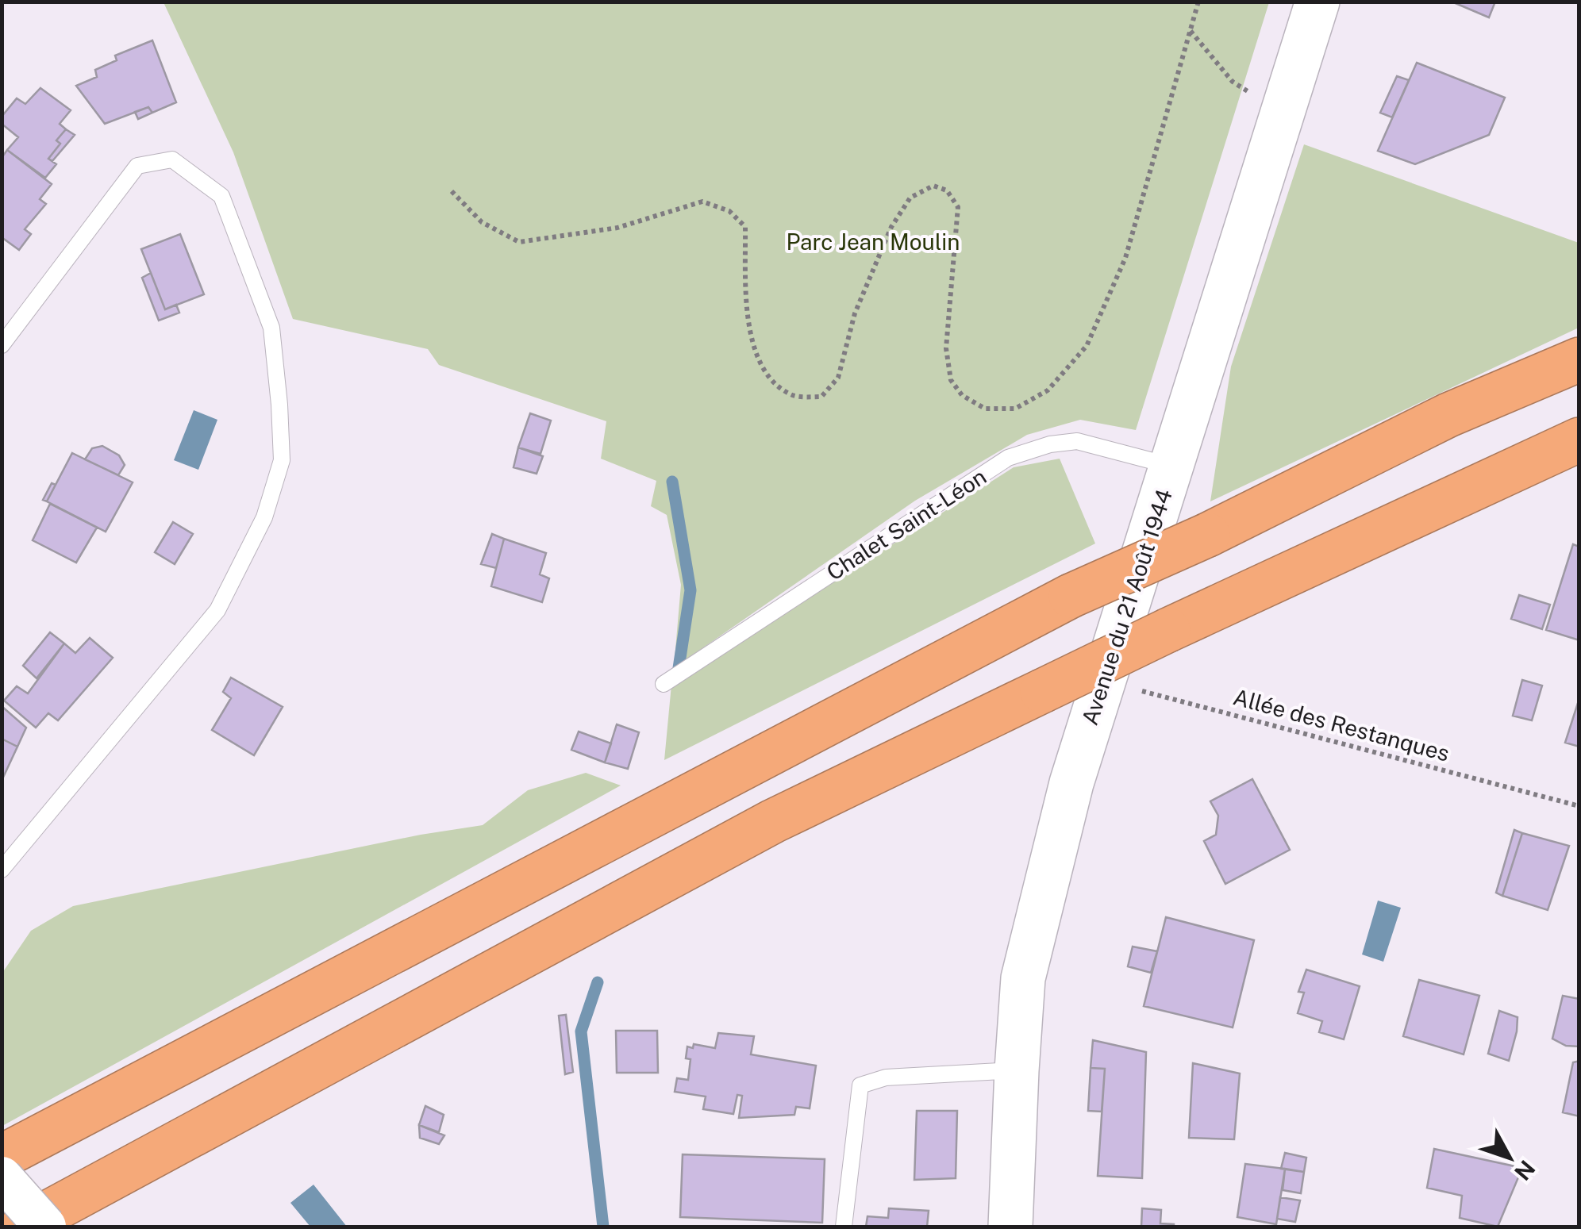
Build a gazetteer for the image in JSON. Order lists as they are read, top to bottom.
{
  "streets": {
    "main road": ["Avenue du 21 Août 1944"],
    "lane": ["Chalet Saint-Léon"],
    "path": ["Allée des Restanques"]
  },
  "crossings": [
    ["Chalet Saint-Léon", "Avenue du 21 Août 1944"],
    ["Avenue du 21 Août 1944", "Allée des Restanques"]
  ],
  "parks": ["Parc Jean Moulin"],
  "north": "bottom right"
}
